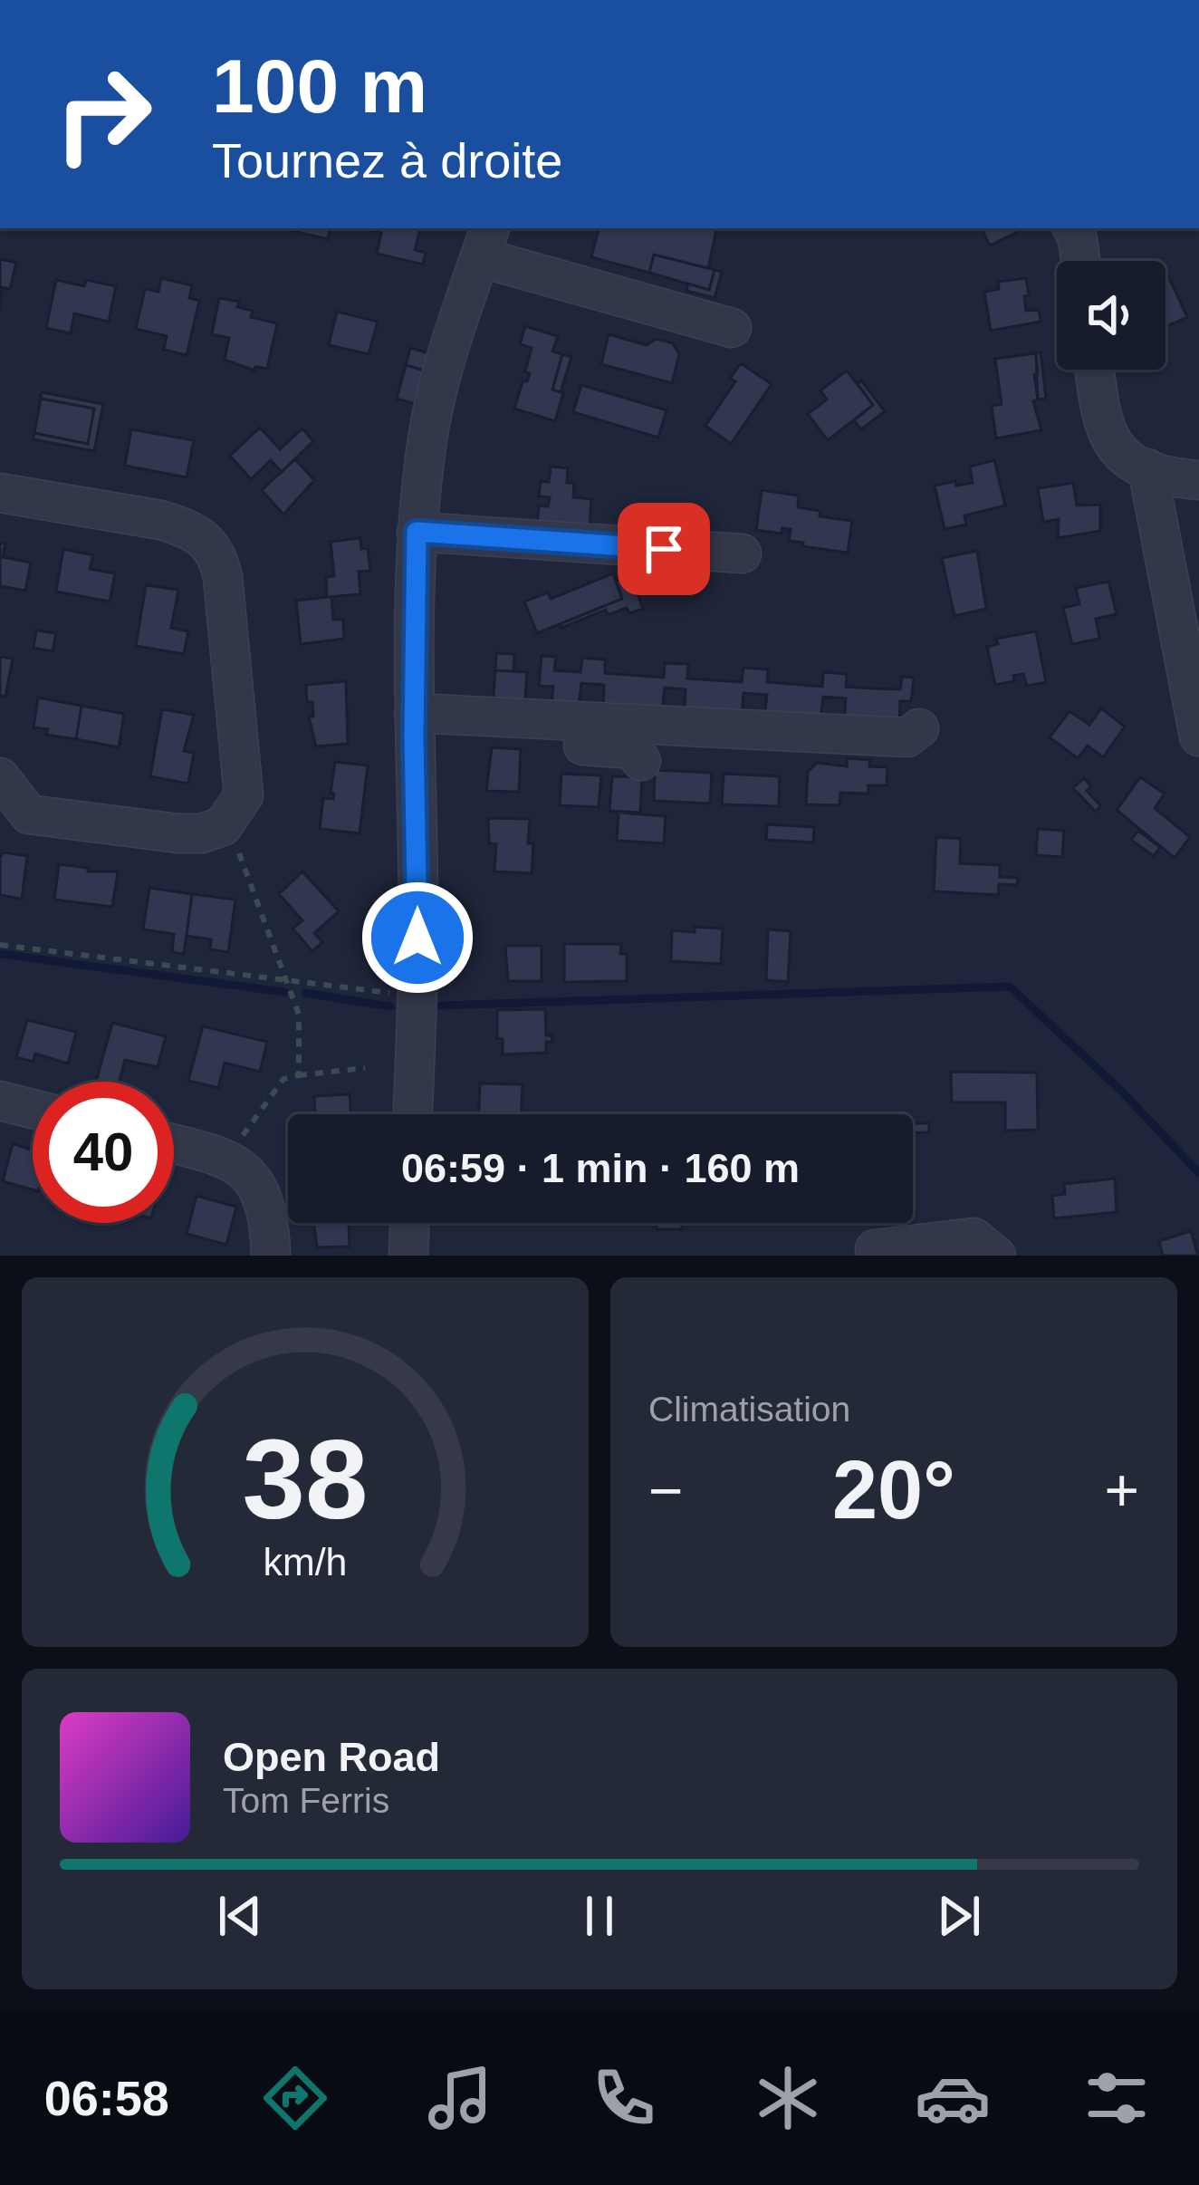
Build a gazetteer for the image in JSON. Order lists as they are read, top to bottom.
{
  "page": {
    "turn": ["100 m", "Tournez à droite"],
    "limit": "40",
    "trip": "06:59 · 1 min · 160 m",
    "tile": "Climatisation",
    "heat": ["−", "20°", "+"],
    "song": ["Open Road", "Tom Ferris"],
    "tabs": "06:58",
    "gauge": ["38", "km/h"]
  }
}
